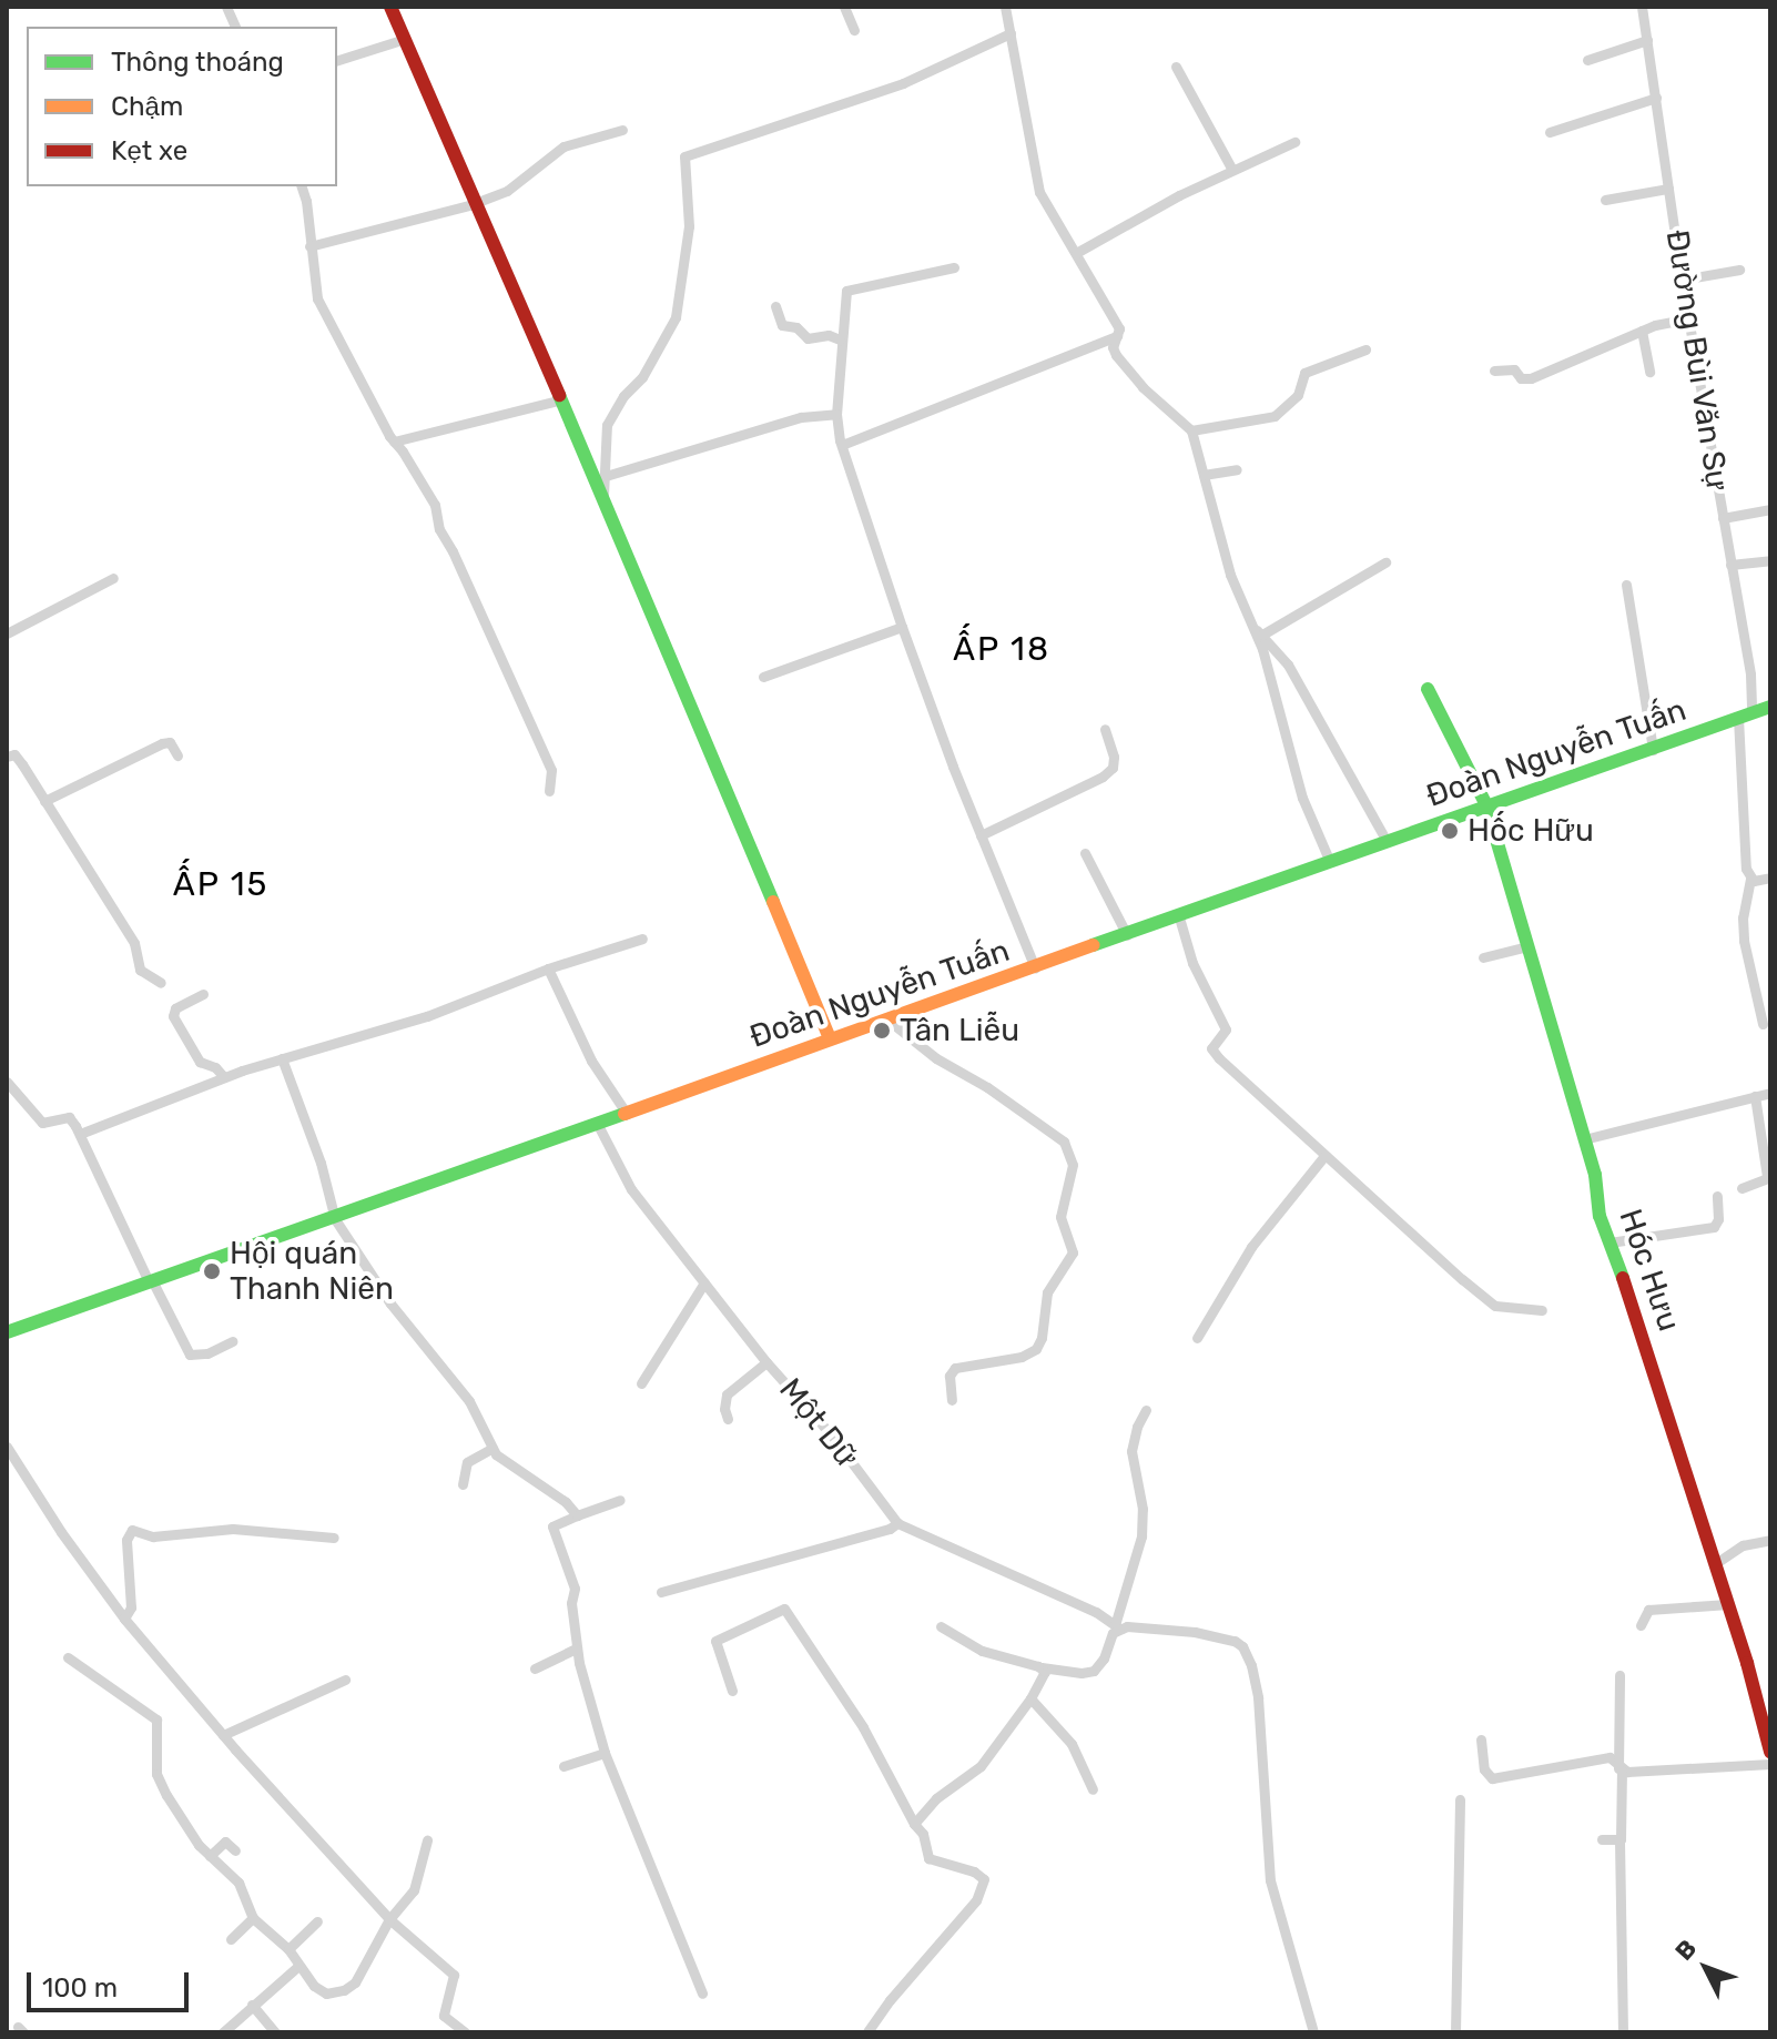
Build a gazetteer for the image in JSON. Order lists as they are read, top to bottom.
{
  "streets": {
    "street": [
      "Đường Bùi Văn Sự",
      "Đoàn Nguyễn Tuấn",
      "Hóc Hưu",
      "Một Dữ"
    ]
  },
  "crossings": [
    ["Đường Bùi Văn Sự", "Đoàn Nguyễn Tuấn"],
    ["Đoàn Nguyễn Tuấn", "Hóc Hưu"],
    ["Đoàn Nguyễn Tuấn", "Một Dữ"]
  ],
  "districts": ["ẤP 18", "ẤP 15"],
  "places": ["Hốc Hữu", "Tân Liễu", "Hội quán Thanh Niên"],
  "legend": ["Thông thoáng", "Chậm", "Kẹt xe"],
  "scale_bar": "100 m",
  "north": "top left"
}
